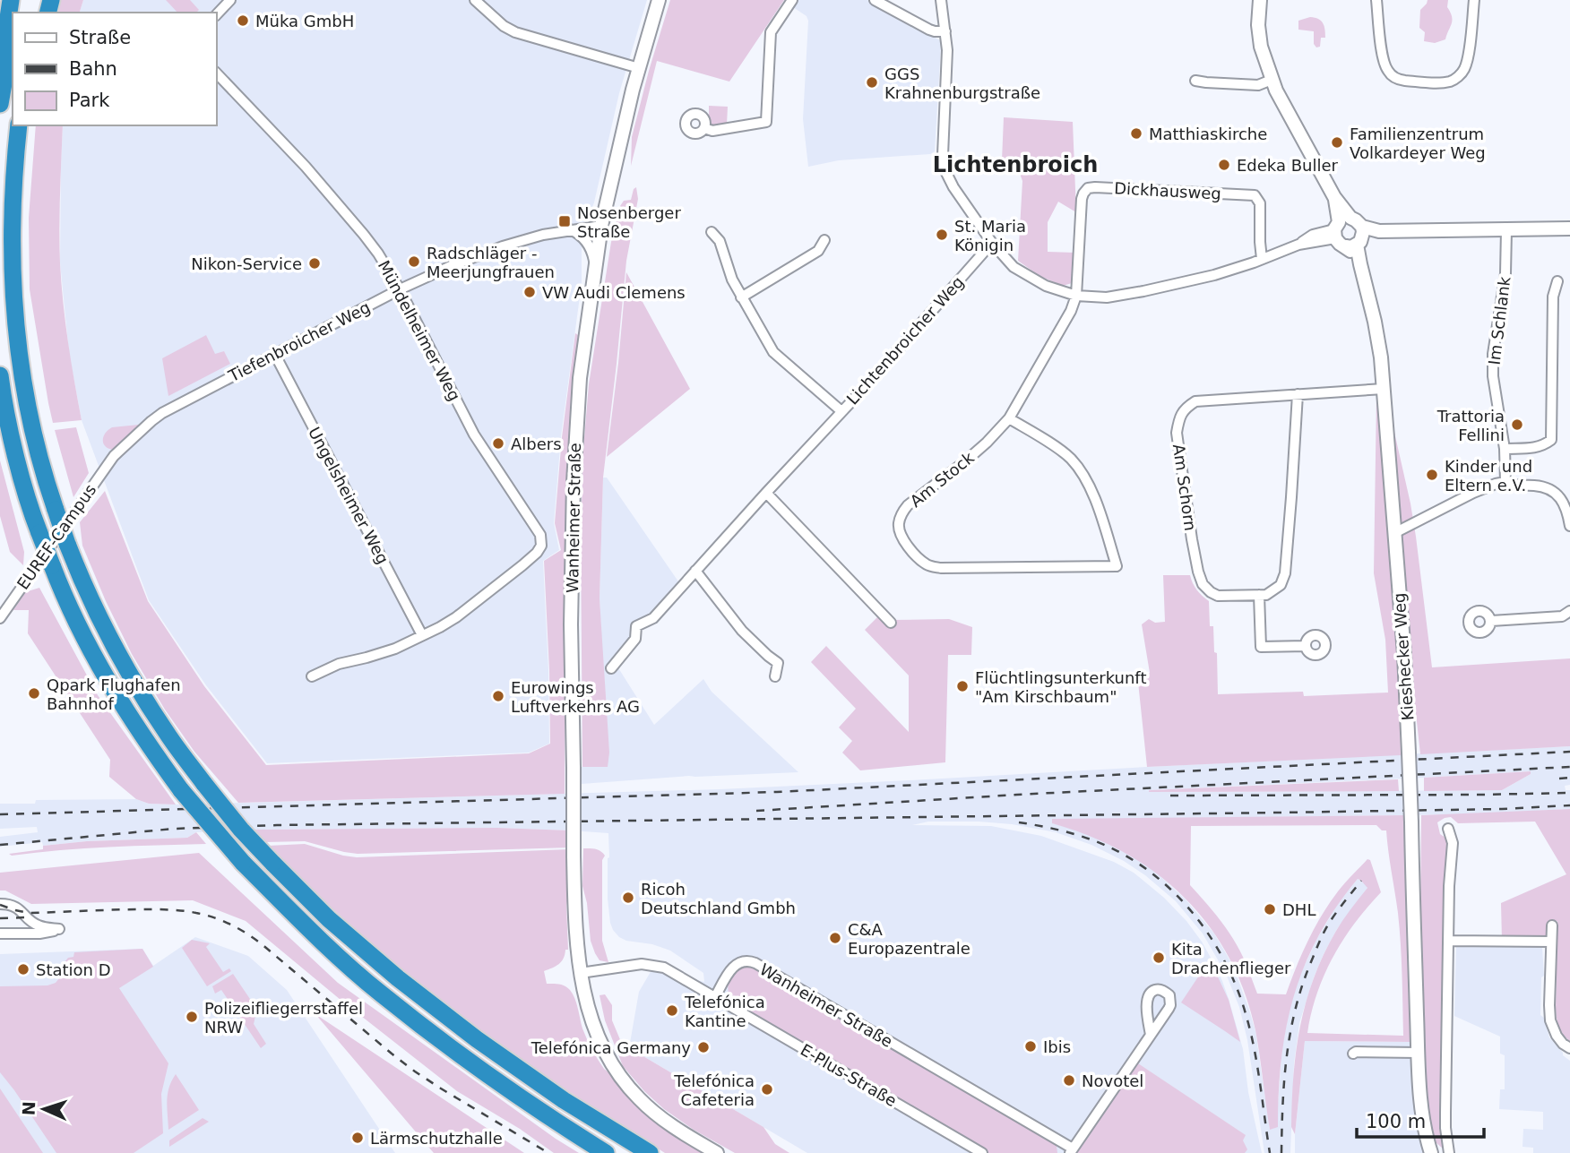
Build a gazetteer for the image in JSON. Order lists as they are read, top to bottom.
{
  "streets": {
    "street": [
      "Dickhausweg",
      "Im Schlank",
      "Mündelheimer Weg",
      "Lichtenbroicher Weg",
      "Tiefenbroicher Weg",
      "Am Stock",
      "Am Schorn",
      "Ungelsheimer Weg",
      "Wanheimer Straße",
      "EUREF-Campus",
      "Kieshecker Weg",
      "E-Plus-Straße"
    ]
  },
  "crossings": [
    ["Dickhausweg", "Am Stock"],
    ["Mündelheimer Weg", "Tiefenbroicher Weg"],
    ["Mündelheimer Weg", "Ungelsheimer Weg"],
    ["Tiefenbroicher Weg", "Ungelsheimer Weg"],
    ["Tiefenbroicher Weg", "Wanheimer Straße"],
    ["Tiefenbroicher Weg", "EUREF-Campus"],
    ["Am Schorn", "Kieshecker Weg"],
    ["Wanheimer Straße", "E-Plus-Straße"]
  ],
  "districts": ["Lichtenbroich"],
  "places": {
    "other": [
      "Müka GmbH",
      "GGS Krahnenburgstraße",
      "Matthiaskirche",
      "Familienzentrum Volkardeyer Weg",
      "Edeka Buller",
      "St. Maria Königin",
      "Radschläger - Meerjungfrauen",
      "Nikon-Service",
      "VW Audi Clemens",
      "Trattoria Fellini",
      "Albers",
      "Kinder und Eltern e.V.",
      "Flüchtlingsunterkunft \"Am Kirschbaum\"",
      "Qpark Flughafen Bahnhof",
      "Eurowings Luftverkehrs AG",
      "Ricoh Deutschland Gmbh",
      "DHL",
      "C&A Europazentrale",
      "Kita Drachenflieger",
      "Station D",
      "Telefónica Kantine",
      "Polizeifliegerrstaffel NRW",
      "Ibis",
      "Telefónica Germany",
      "Novotel",
      "Telefónica Cafeteria",
      "Lärmschutzhalle"
    ],
    "transit": ["Nosenberger Straße"]
  },
  "legend": ["Straße", "Bahn", "Park"],
  "scale_bar": "100 m",
  "north": "left"
}
